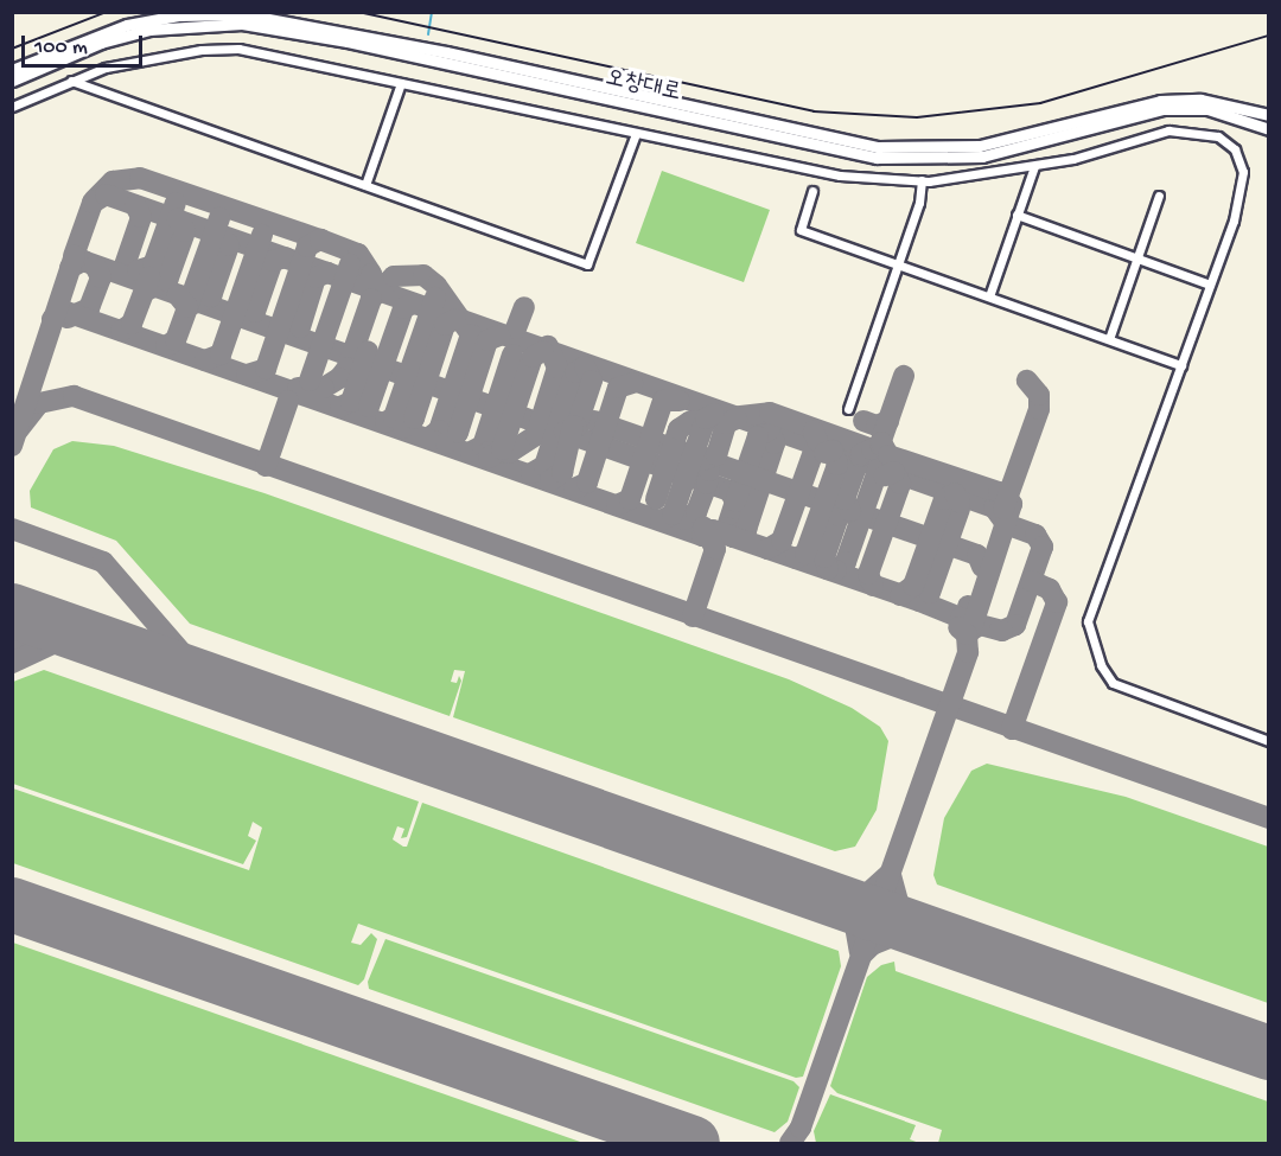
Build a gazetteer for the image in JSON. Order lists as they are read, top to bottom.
{
  "streets": {
    "main road": ["오창대로"]
  },
  "scale_bar": "100 m"
}
